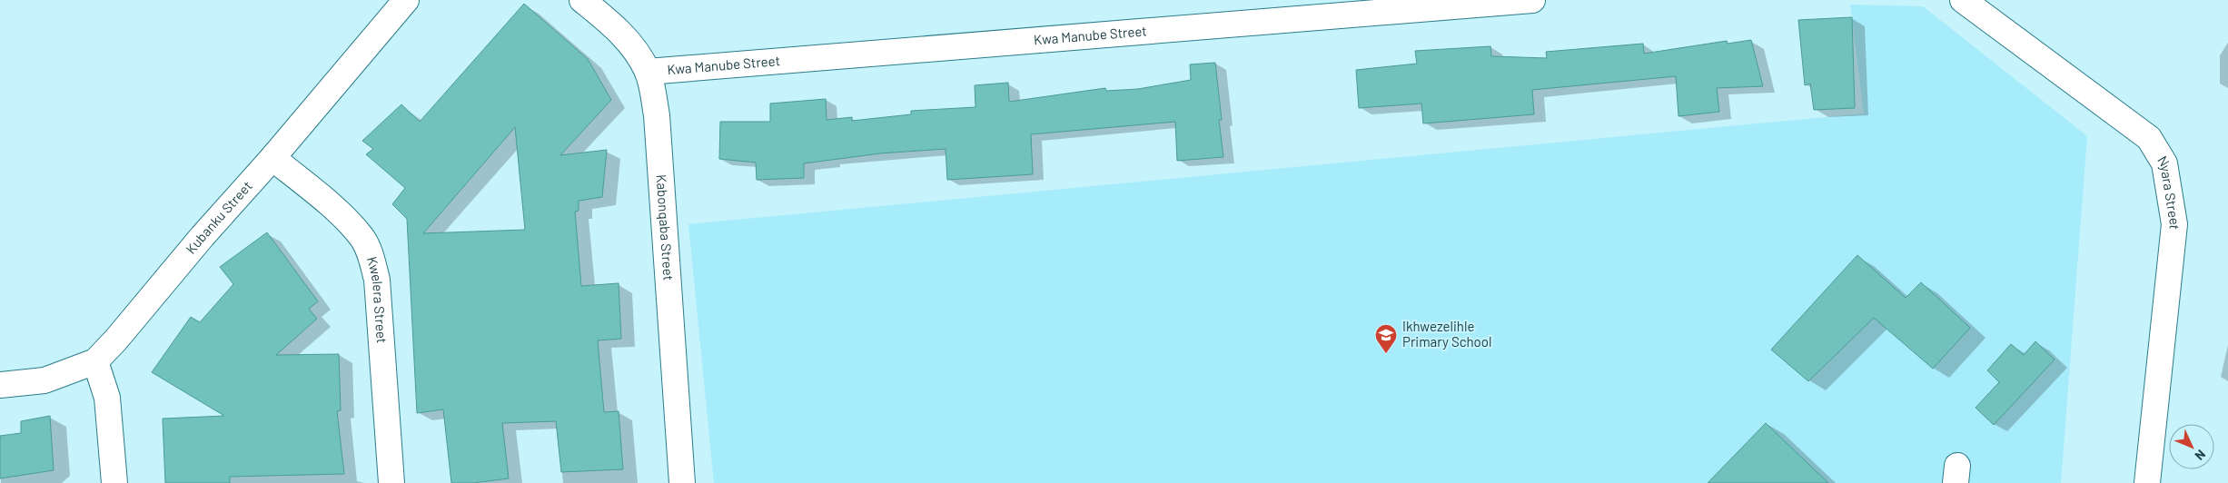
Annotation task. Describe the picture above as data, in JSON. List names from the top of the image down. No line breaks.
{"streets":{"street":["Kwa Manube Street","Nyara Street","Kubanku Street","Kabonqaba Street","Kwelera Street"]},"crossings":[["Kwa Manube Street","Kabonqaba Street"],["Kubanku Street","Kwelera Street"]],"places":{"school or university":["Ikhwezelihle Primary School"]},"north":"bottom right"}
